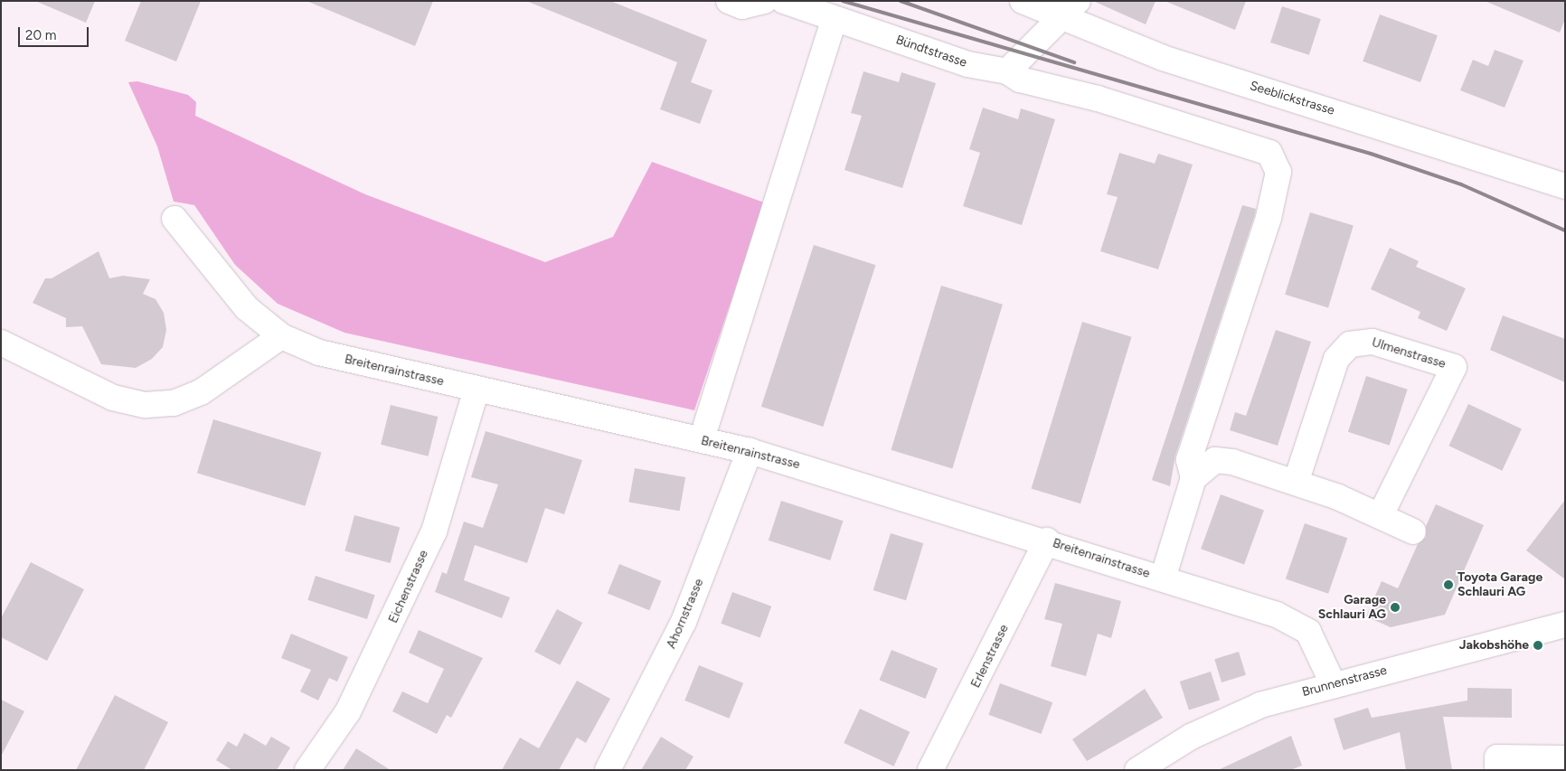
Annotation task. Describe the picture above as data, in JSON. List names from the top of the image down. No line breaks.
{"streets":{"street":["Bündtstrasse","Seeblickstrasse","Ulmenstrasse","Breitenrainstrasse","Eichenstrasse","Ahornstrasse","Erlenstrasse","Brunnenstrasse"]},"crossings":[["Breitenrainstrasse","Eichenstrasse"],["Breitenrainstrasse","Ahornstrasse"],["Breitenrainstrasse","Erlenstrasse"],["Breitenrainstrasse","Brunnenstrasse"]],"places":["Toyota Garage Schlauri AG","Garage Schlauri AG","Jakobshöhe"],"scale_bar":"20 m"}
